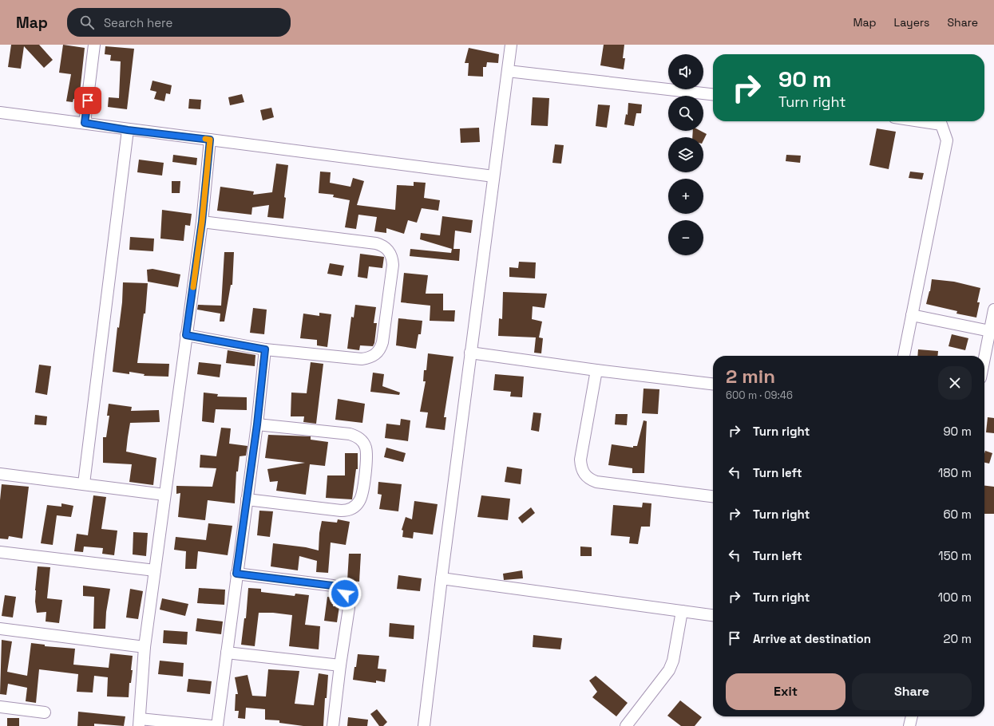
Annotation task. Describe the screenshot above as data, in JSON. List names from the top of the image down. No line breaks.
{"page":{"header":"Map","search":"Search here","nav":["Map","Layers","Share"],"map_buttons":["+","−"],"turn":["90 m","Turn right"],"heading":["2 min","600 m · 09:46"],"list":[{"name":"Turn right","value":"90 m"},{"name":"Turn left","value":"180 m"},{"name":"Turn right","value":"60 m"},{"name":"Turn left","value":"150 m"},{"name":"Turn right","value":"100 m"},{"name":"Arrive at destination","value":"20 m"}],"buttons":["Exit","Share"]}}
